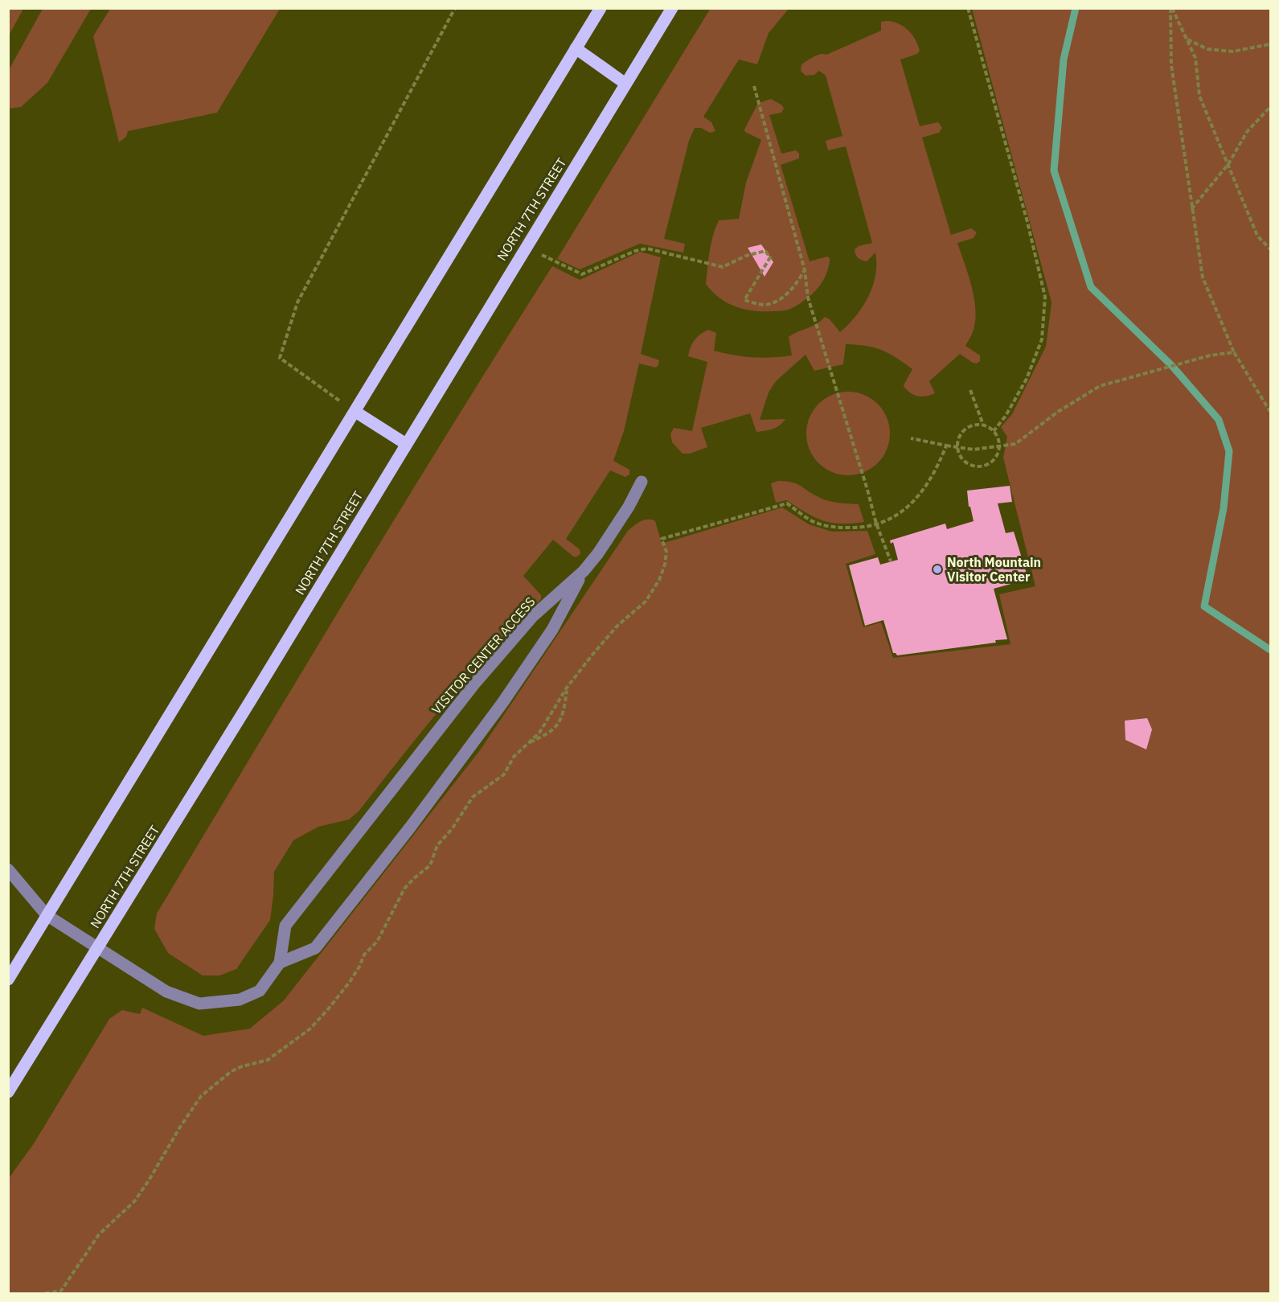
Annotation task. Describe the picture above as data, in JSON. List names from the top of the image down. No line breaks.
{"streets":{"main road":["NORTH 7TH STREET"],"lane":["VISITOR CENTER ACCESS"]},"crossings":[["NORTH 7TH STREET","VISITOR CENTER ACCESS"]],"places":["North Mountain Visitor Center"]}
